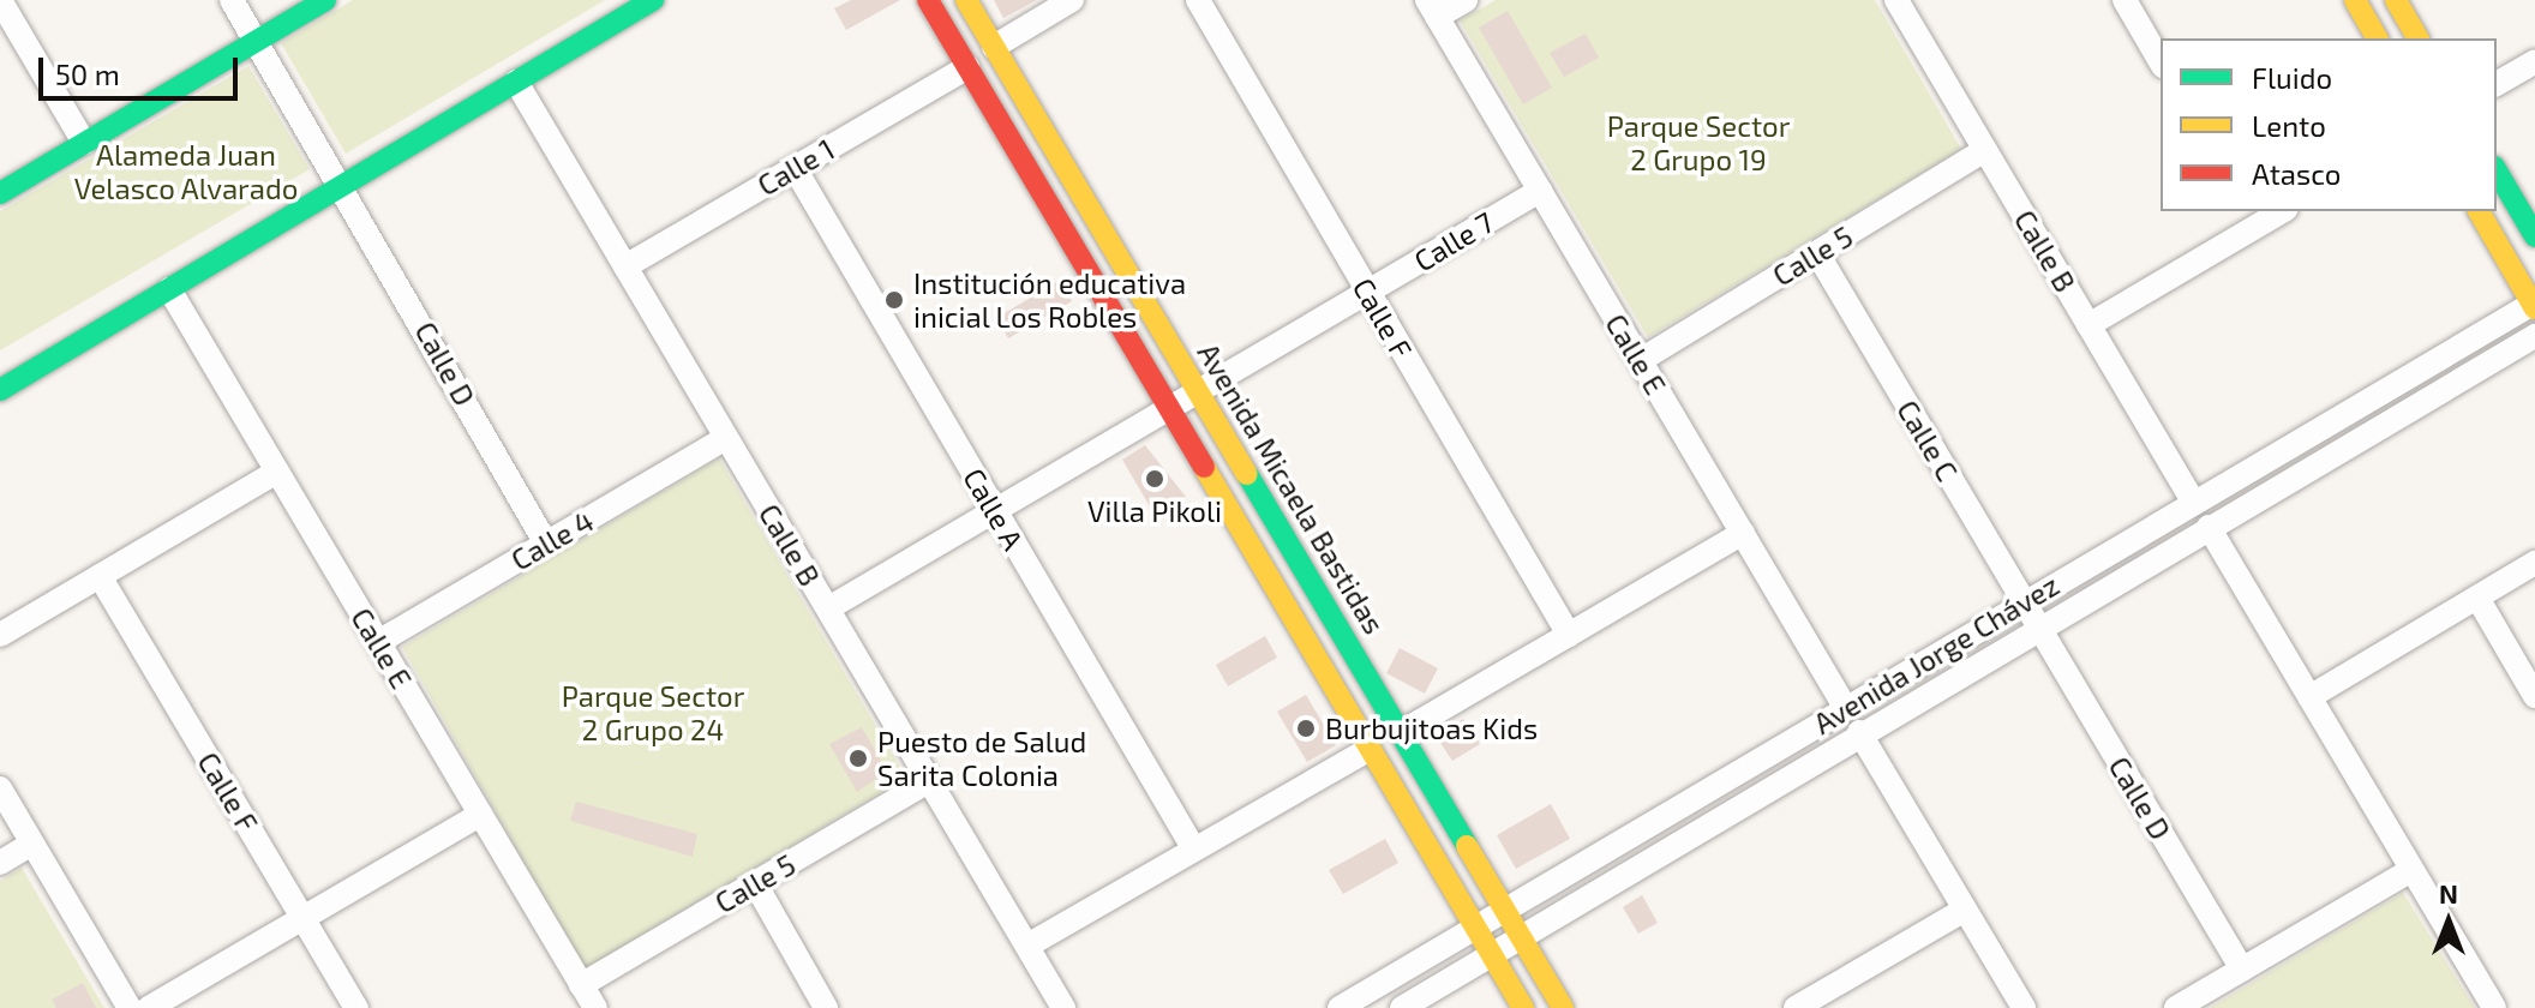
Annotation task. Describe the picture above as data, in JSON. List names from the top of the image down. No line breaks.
{"streets":{"street":["Calle 1","Calle 7","Calle B","Calle 5","Calle F","Calle E","Calle D","Calle C","Avenida Micaela Bastidas","Calle A","Calle 4","Avenida Jorge Chávez"]},"crossings":[["Calle 1","Calle B"],["Calle 1","Calle A"],["Calle 7","Calle B"],["Calle 7","Calle F"],["Calle 7","Calle E"],["Calle 7","Avenida Micaela Bastidas"],["Calle 7","Calle A"],["Calle B","Calle 5"],["Calle B","Calle 4"],["Calle B","Avenida Jorge Chávez"],["Calle 5","Calle E"],["Calle 5","Calle C"],["Calle E","Calle 4"],["Calle E","Avenida Jorge Chávez"],["Calle D","Calle C"],["Calle D","Calle 4"],["Calle D","Avenida Jorge Chávez"],["Calle C","Avenida Jorge Chávez"],["Avenida Micaela Bastidas","Avenida Jorge Chávez"]],"parks":["Parque Sector 2 Grupo 19","Alameda Juan Velasco Alvarado","Parque Sector 2 Grupo 24"],"places":["Institución educativa inicial Los Robles","Villa Pikoli","Burbujitoas Kids","Puesto de Salud Sarita Colonia"],"legend":["Fluido","Lento","Atasco"],"scale_bar":"50 m","north":"top"}
